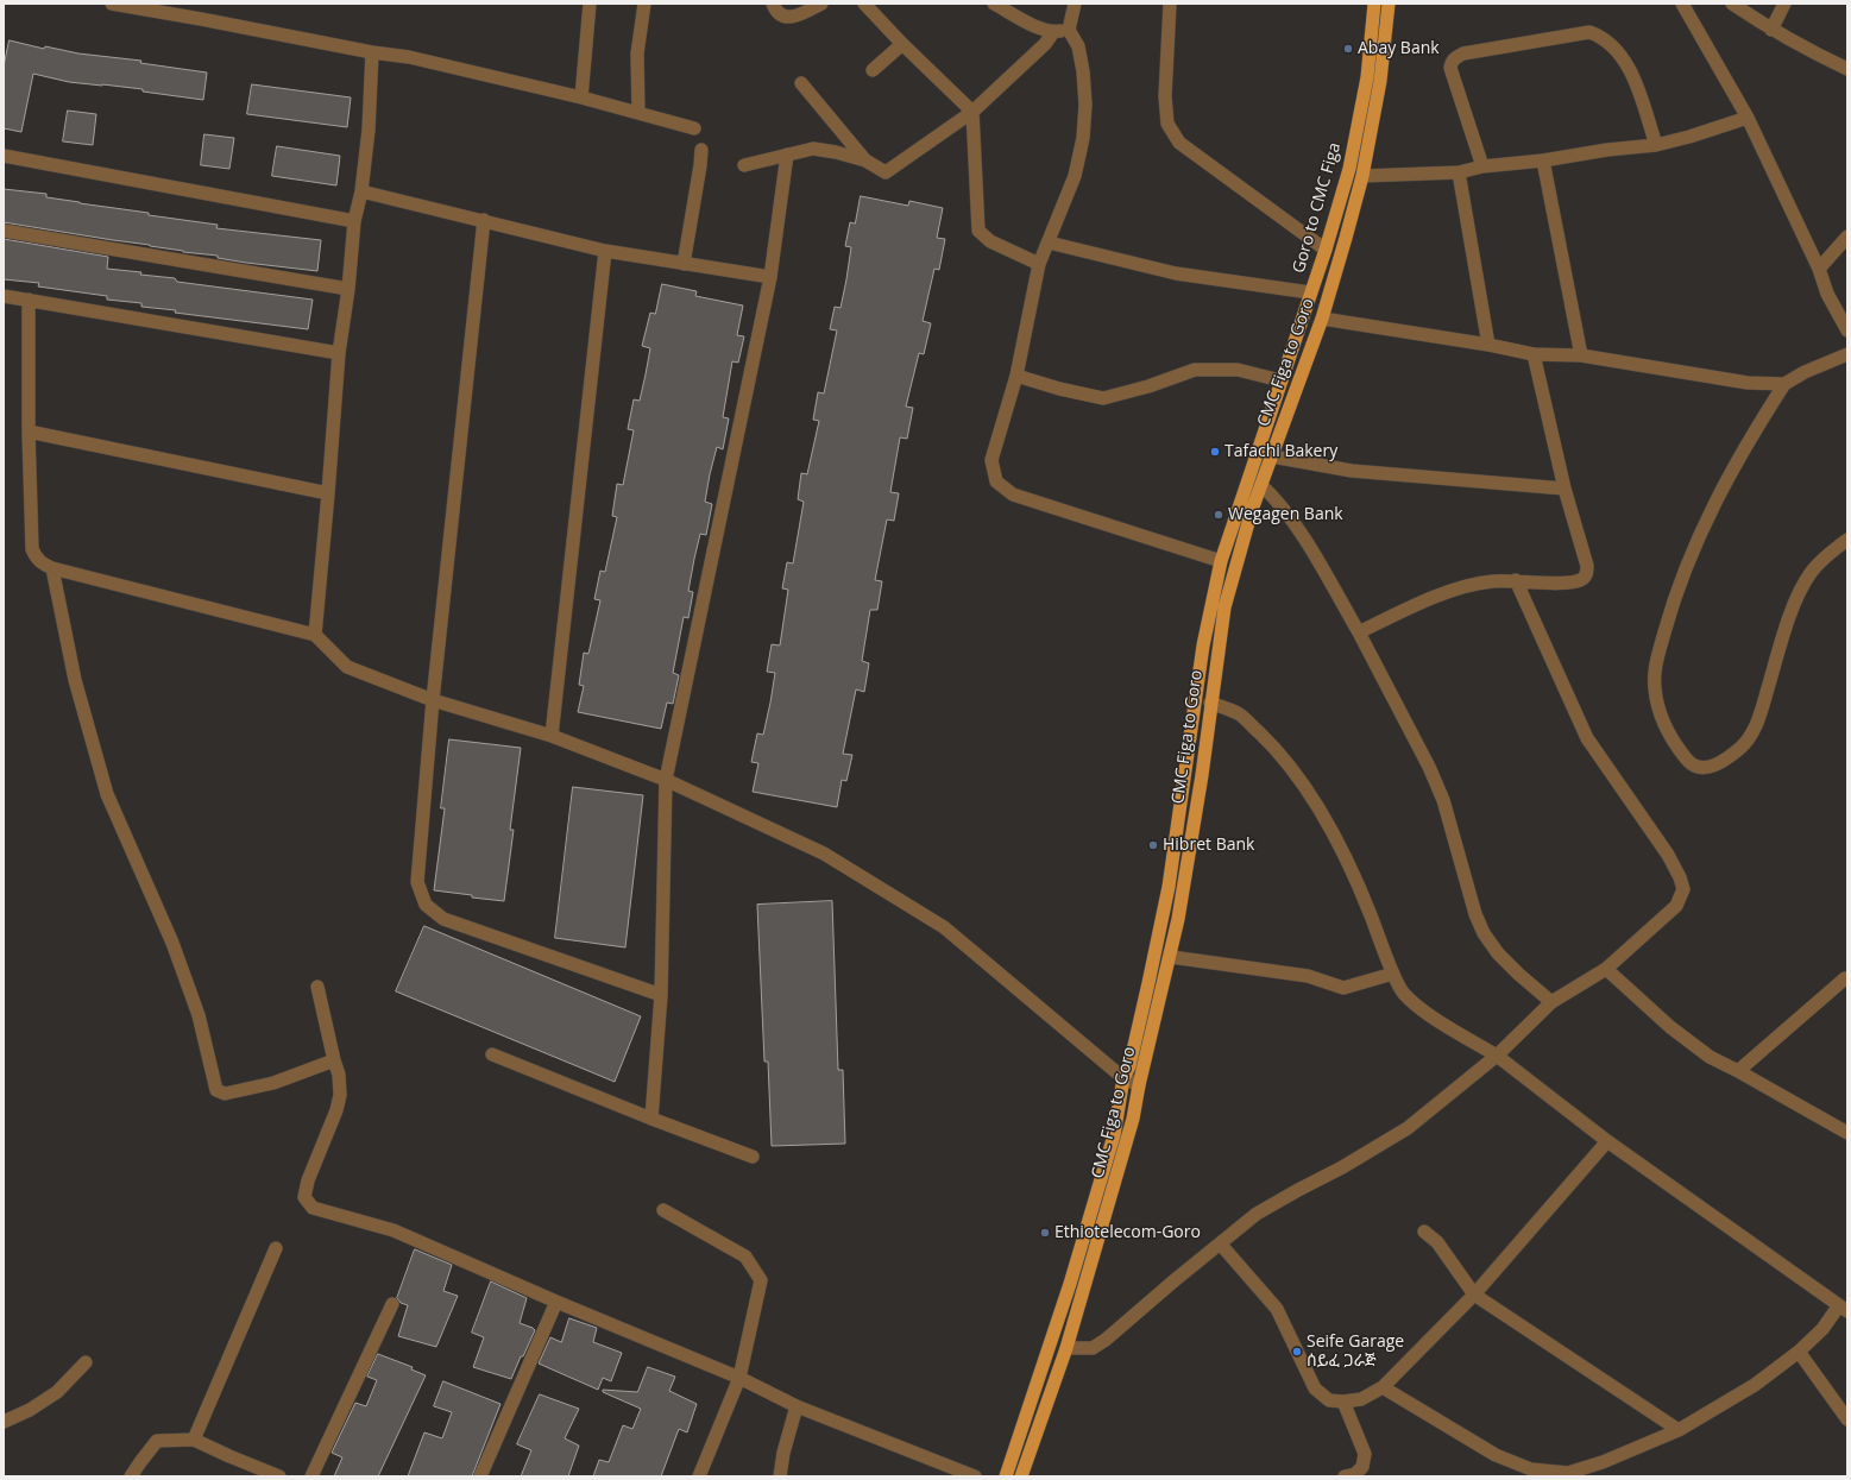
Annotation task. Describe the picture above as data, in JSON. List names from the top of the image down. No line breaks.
{"streets":{"main road":["Goro to CMC Figa","CMC Figa to Goro"]},"places":["Abay Bank","Tafachi Bakery","Wegagen Bank","Hibret Bank","Ethiotelecom-Goro","Seife Garage ሰይፈ ጋራጅ"]}
